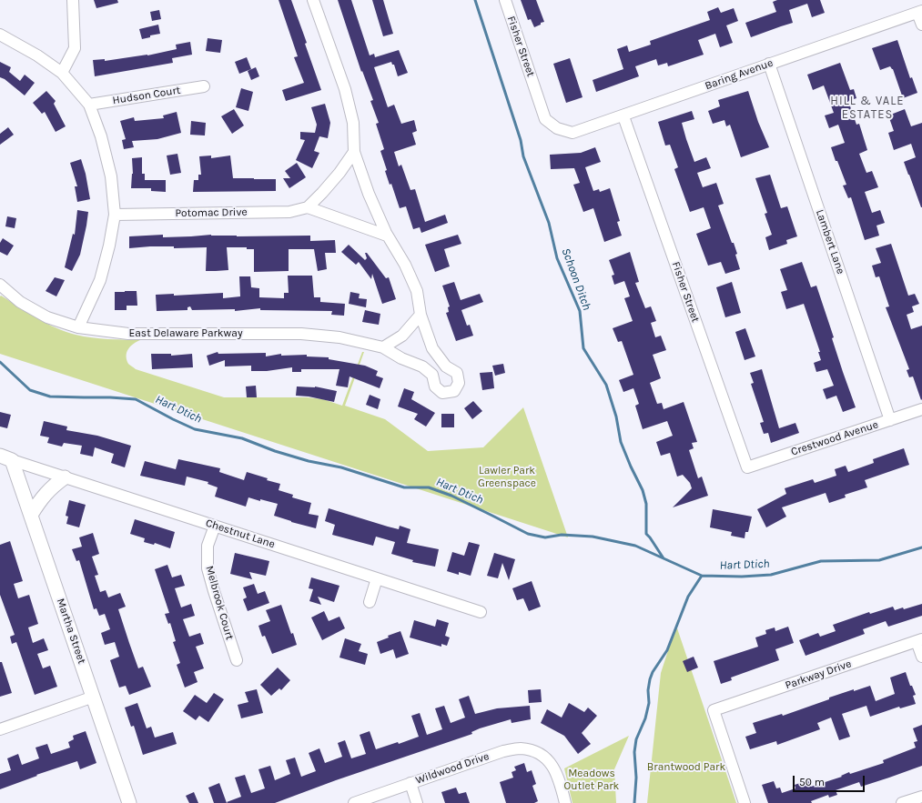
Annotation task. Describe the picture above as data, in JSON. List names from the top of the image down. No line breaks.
{"streets":{"street":["Fisher Street","Baring Avenue","Hudson Court","Potomac Drive","Lambert Lane","East Delaware Parkway","Crestwood Avenue","Chestnut Lane","Melbrook Court","Martha Street","Parkway Drive","Wildwood Drive"]},"crossings":[["Fisher Street","Baring Avenue"],["Fisher Street","Crestwood Avenue"],["Baring Avenue","Lambert Lane"],["Lambert Lane","Crestwood Avenue"],["Chestnut Lane","Melbrook Court"],["Chestnut Lane","Martha Street"]],"districts":["HILL & VALE ESTATES"],"water":["Schoon Ditch","Hart Dtich"],"parks":["Lawler Park Greenspace","Brantwood Park","Meadows Outlet Park"],"scale_bar":"50 m"}
